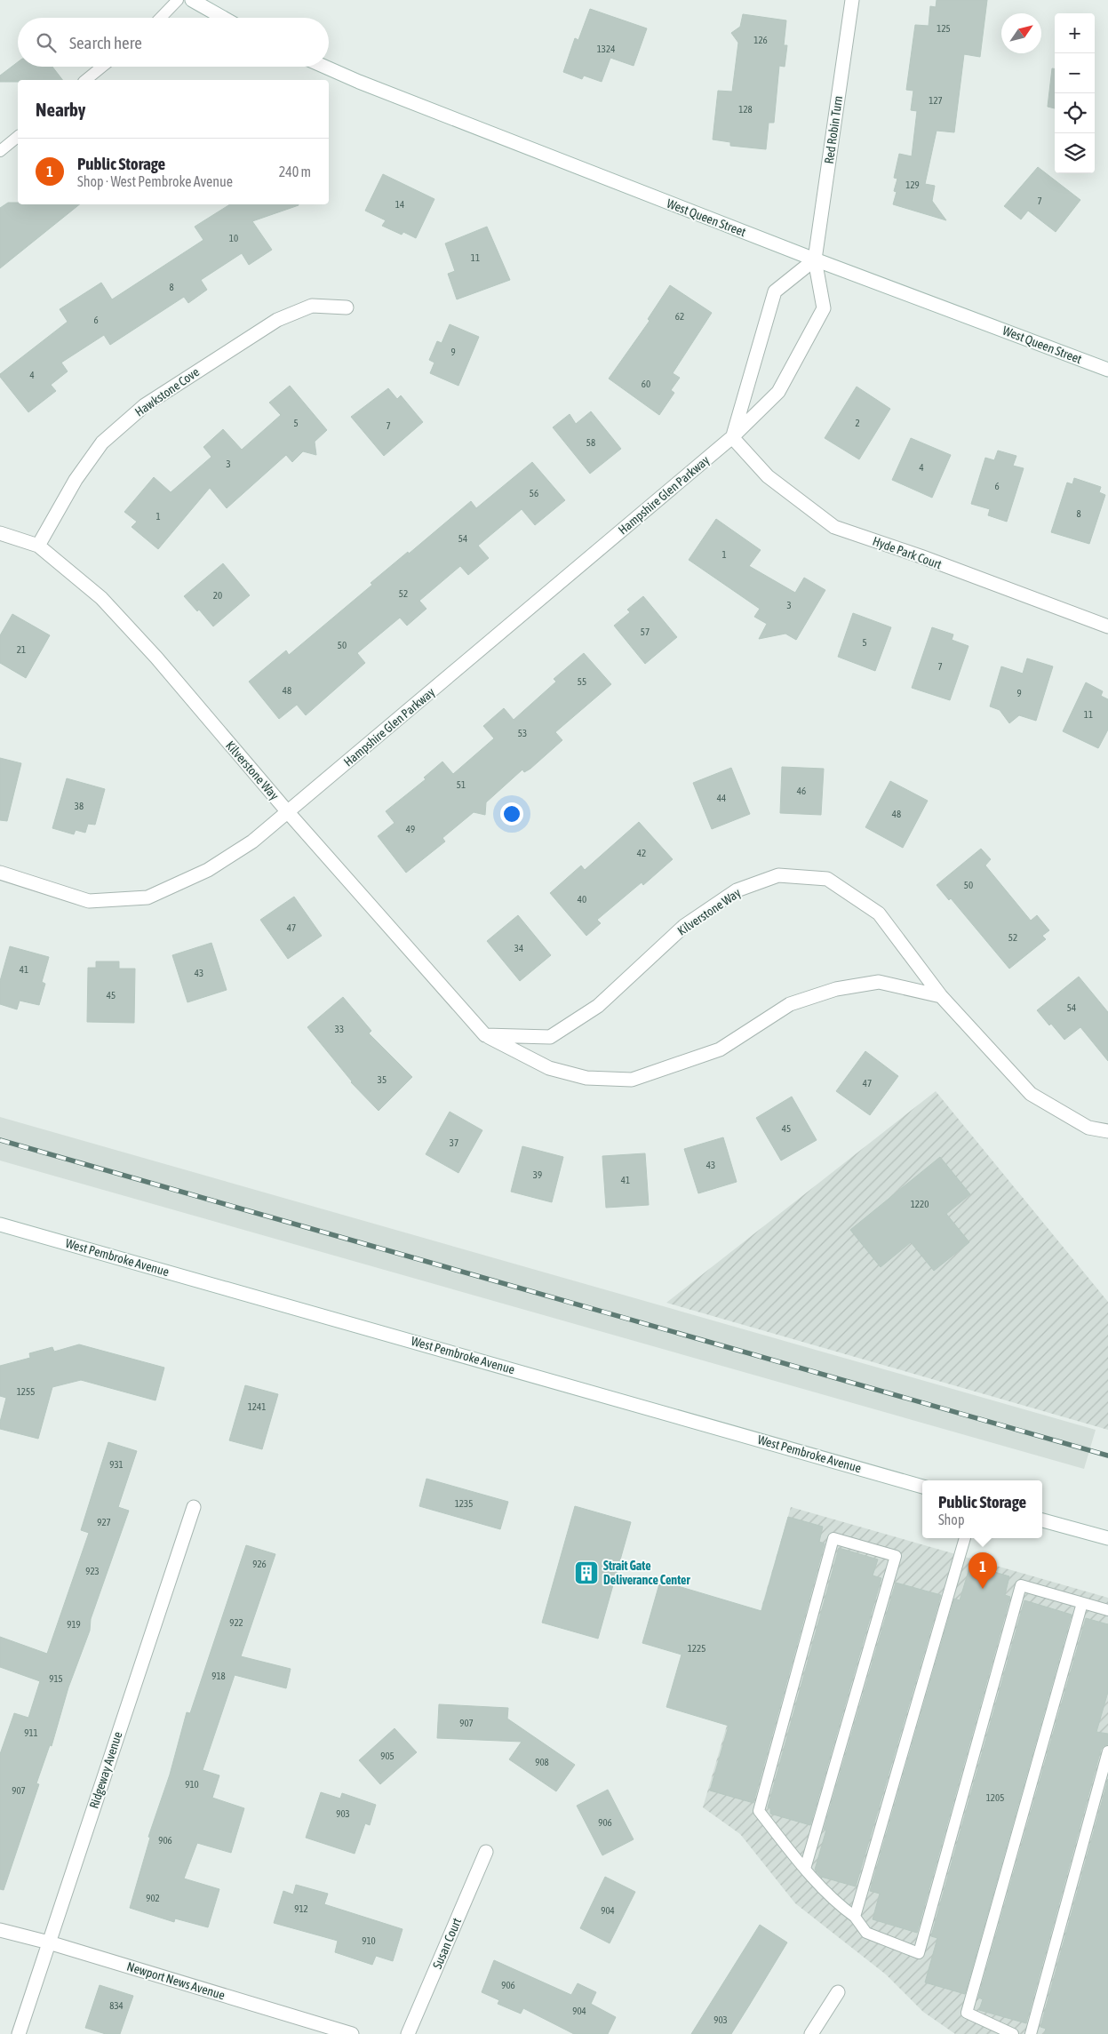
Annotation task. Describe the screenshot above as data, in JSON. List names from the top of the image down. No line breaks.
{"streets":{"street":["Red Robin Turn","West Queen Street","Hawkstone Cove","Hampshire Glen Parkway","Hyde Park Court","Kilverstone Way","West Pembroke Avenue","Ridgeway Avenue","Susan Court","Newport News Avenue"]},"crossings":[["Red Robin Turn","West Queen Street"],["Red Robin Turn","Hampshire Glen Parkway"],["West Queen Street","Hampshire Glen Parkway"],["Hawkstone Cove","Kilverstone Way"],["Hampshire Glen Parkway","Hyde Park Court"],["Hampshire Glen Parkway","Kilverstone Way"],["Ridgeway Avenue","Newport News Avenue"]],"places":{"building":["Strait Gate Deliverance Center"]},"house_numbers":["125","126","1324","127","128","129","7","14","10","11","8","62","6","9","4","60","5","2","7","58","3","4","6","56","8","1","54","1","52","20","3","57","5","50","21","7","55","48","9","11","53","51","46","44","38","48","49","42","50","40","47","52","34","41","43","45","54","33","35","47","45","37","43","39","41","1220","1255","1241","931","1235","927","926","923","922","919","1225","918","915","907","911","905","908","910","907","1205","903","906","906","902","912","904","910","906","834","904","903"],"north":"top right","page":{"map_buttons":["+","−"],"search":"Search here","heading":"Nearby","list":[{"mark":"1","name":"Public Storage","note":"Shop · West Pembroke Avenue","value":"240 m"}],"popup":["Public Storage","Shop"],"pins":"1"}}
